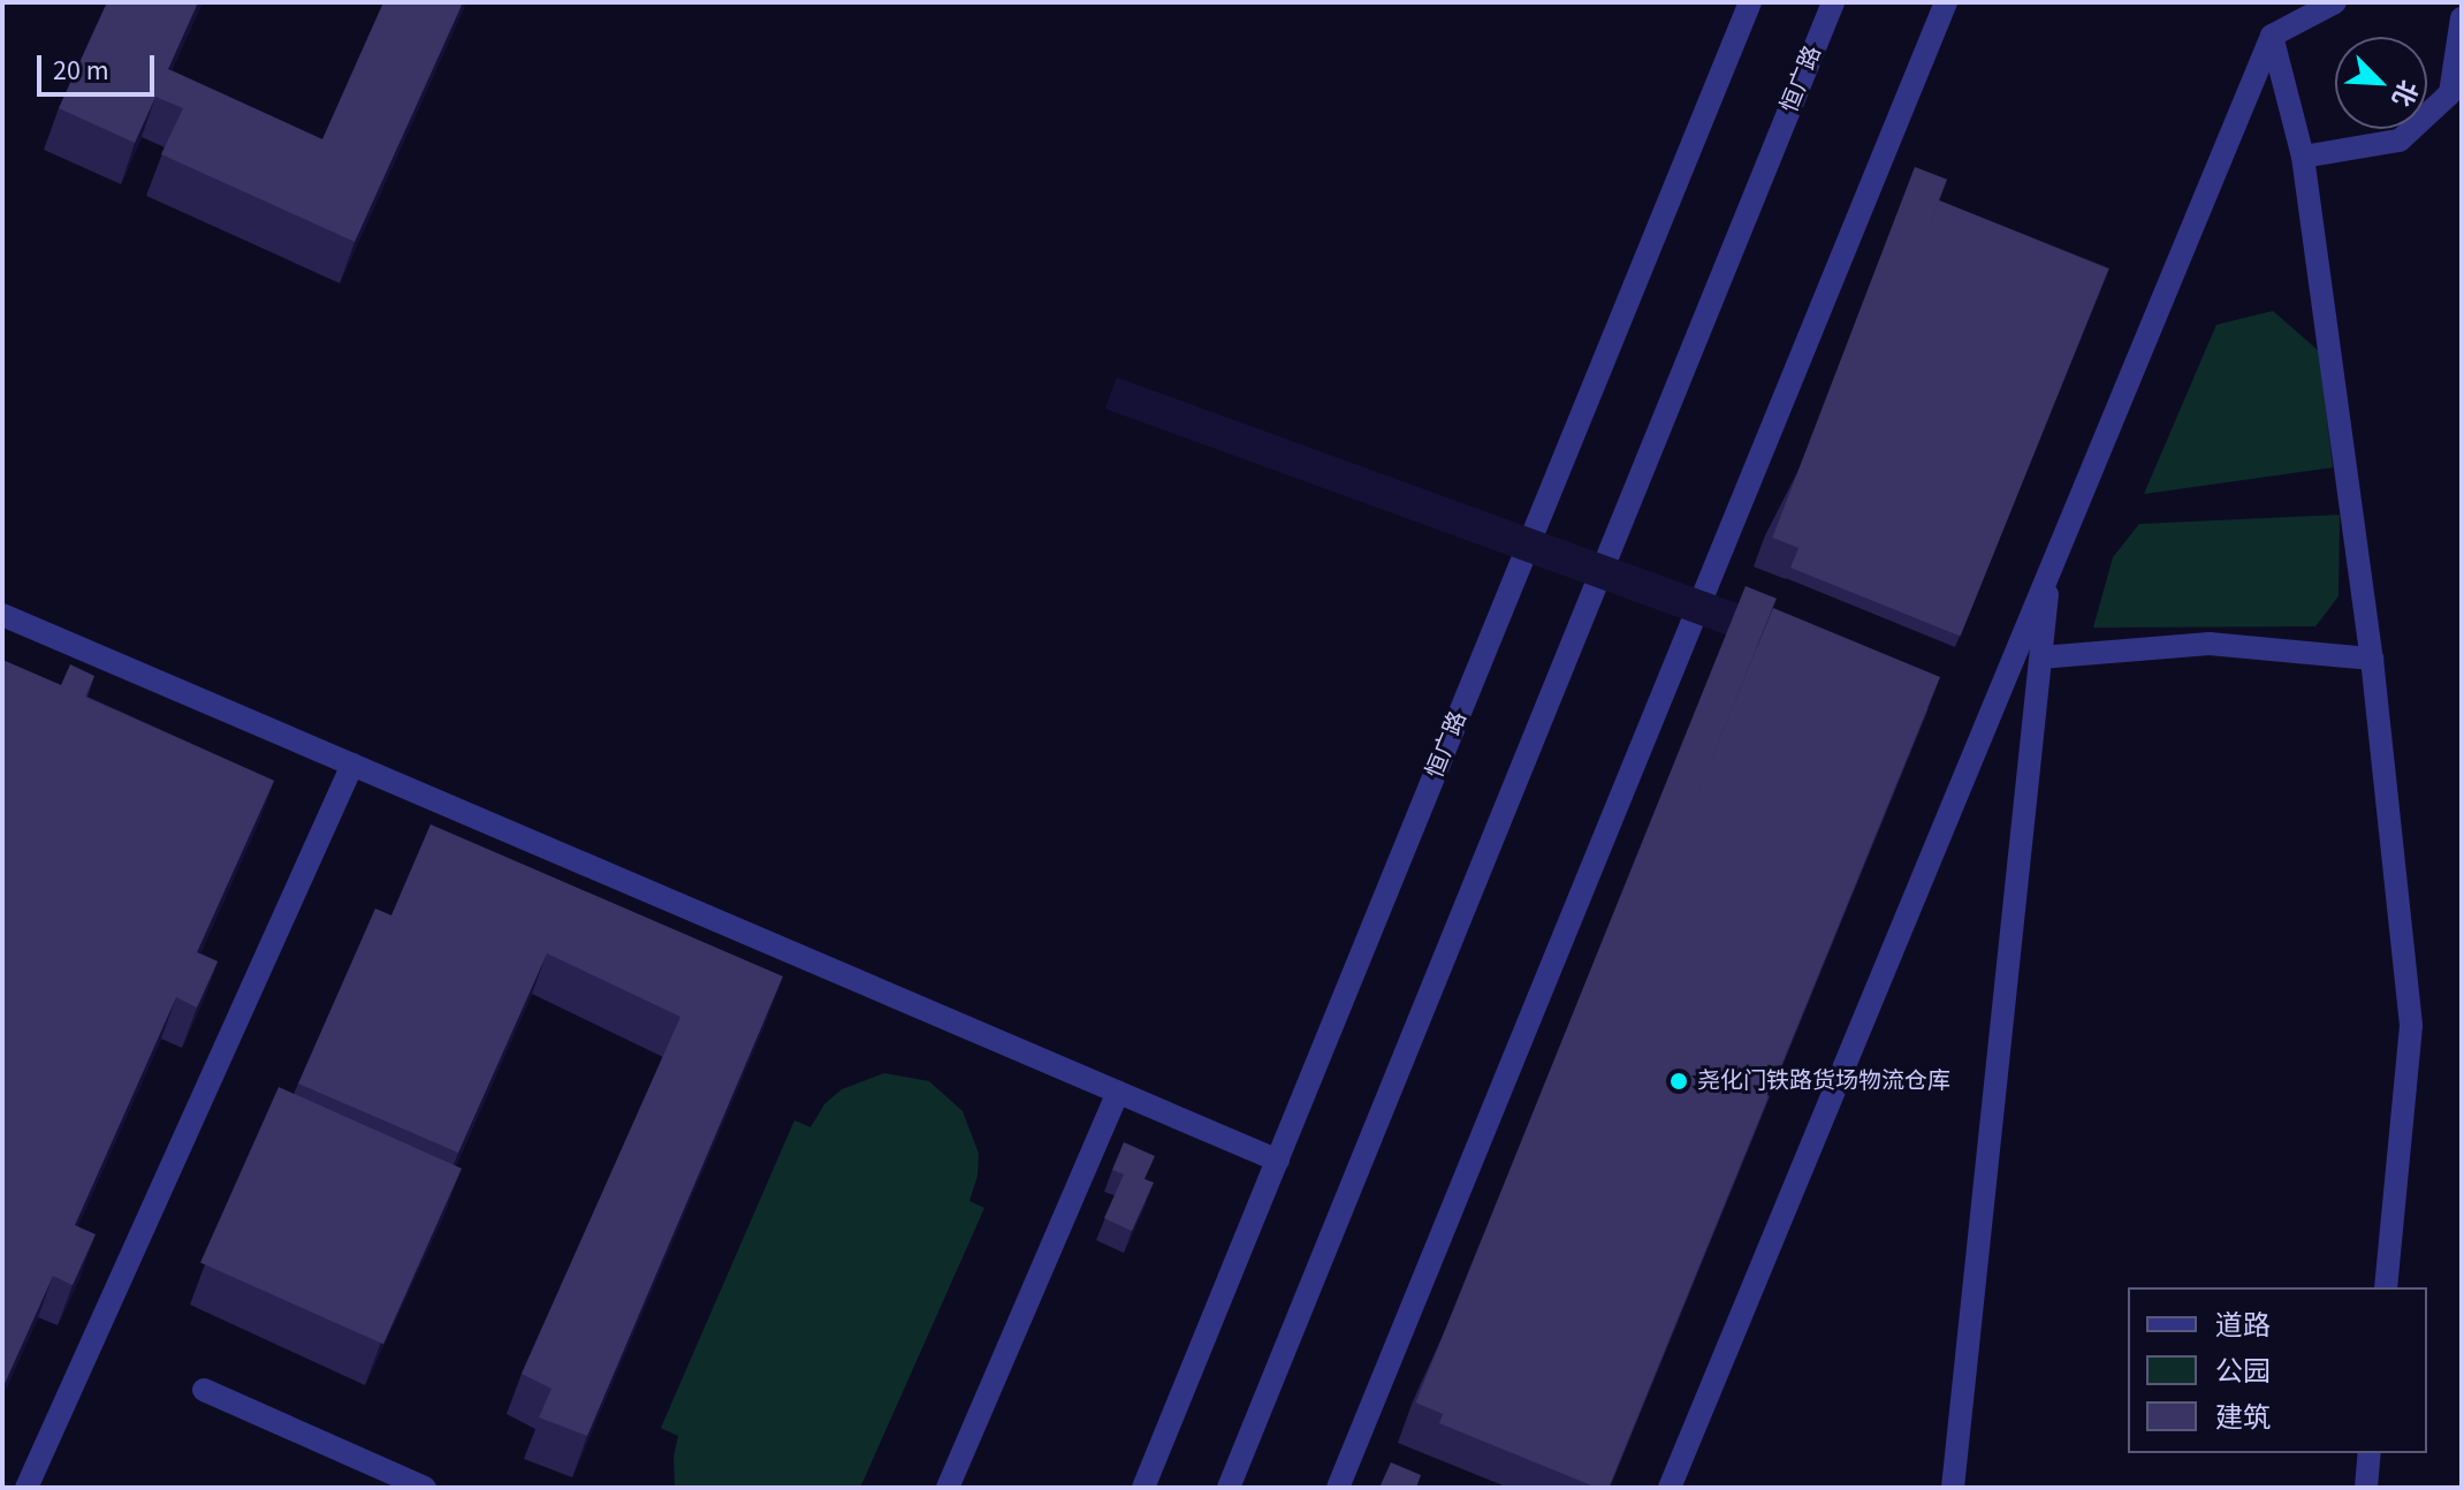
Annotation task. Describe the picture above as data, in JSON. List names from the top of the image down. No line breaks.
{"streets":{"street":["恒广路"]},"places":["尧化门铁路货场物流仓库"],"legend":["道路","公园","建筑"],"scale_bar":"20 m","north":"bottom right"}
